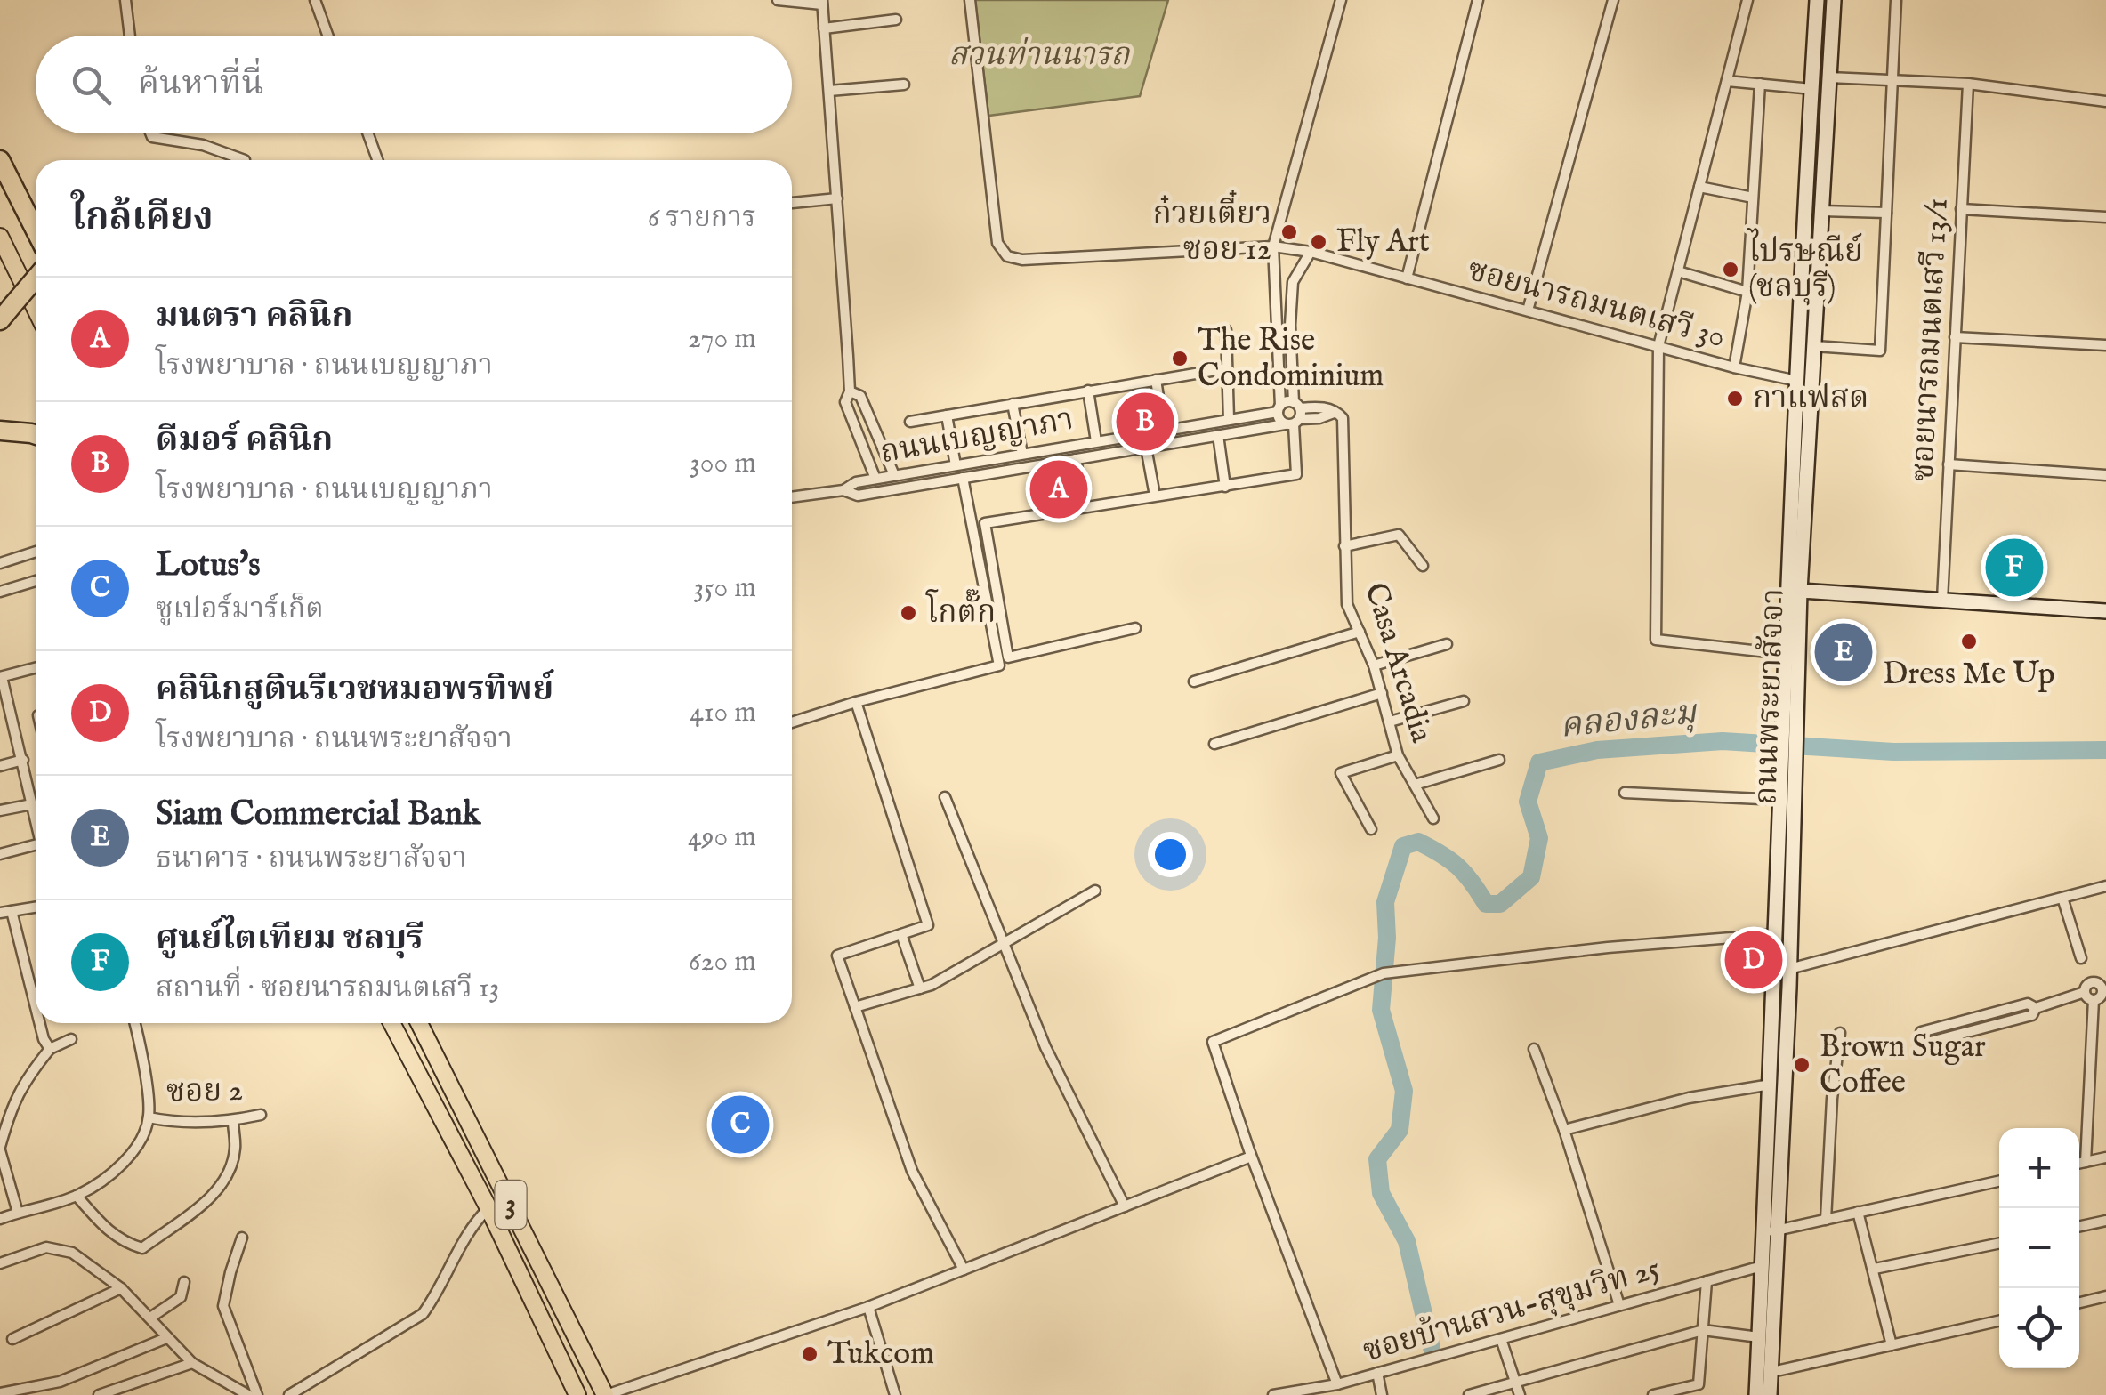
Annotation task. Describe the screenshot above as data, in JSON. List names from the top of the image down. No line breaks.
{"streets":{"main road":["ถนนพระยาสัจจา","3"],"street":["ซอยนารถมนตเสวี 30","ซอยนารถมนตเสวี 13/1","ถนนเบญญาภา","Casa Arcadia","ซอย 2","ซอยบ้านสวน-สุขุมวิท 25"]},"crossings":[["ซอยนารถมนตเสวี 30","ถนนพระยาสัจจา"],["ถนนเบญญาภา","Casa Arcadia"],["ถนนพระยาสัจจา","ซอยบ้านสวน-สุขุมวิท 25"]],"water":["คลองละมุ"],"parks":["สวนท่านนารถ"],"places":["ก๋วยเตี๋ยว ซอย 12","Fly Art","ไปรษณีย์ (ชลบุรี)","The Rise Condominium","กาแฟสด","โกตั๊ก","Dress Me Up","Brown Sugar Coffee","Tukcom"],"page":{"search":"ค้นหาที่นี่","heading":["ใกล้เคียง","6 รายการ"],"list":[{"mark":"A","name":"มนตรา คลินิก","note":"โรงพยาบาล · ถนนเบญญาภา","value":"270 m"},{"mark":"B","name":"ดีมอร์ คลินิก","note":"โรงพยาบาล · ถนนเบญญาภา","value":"300 m"},{"mark":"C","name":"Lotus's","note":"ซูเปอร์มาร์เก็ต","value":"350 m"},{"mark":"D","name":"คลินิกสูตินรีเวชหมอพรทิพย์","note":"โรงพยาบาล · ถนนพระยาสัจจา","value":"410 m"},{"mark":"E","name":"Siam Commercial Bank","note":"ธนาคาร · ถนนพระยาสัจจา","value":"490 m"},{"mark":"F","name":"ศูนย์ไตเทียม ชลบุรี","note":"สถานที่ · ซอยนารถมนตเสวี 13","value":"620 m"}],"pins":["B","A","F","E","D","C"],"map_buttons":["+","−"]}}
